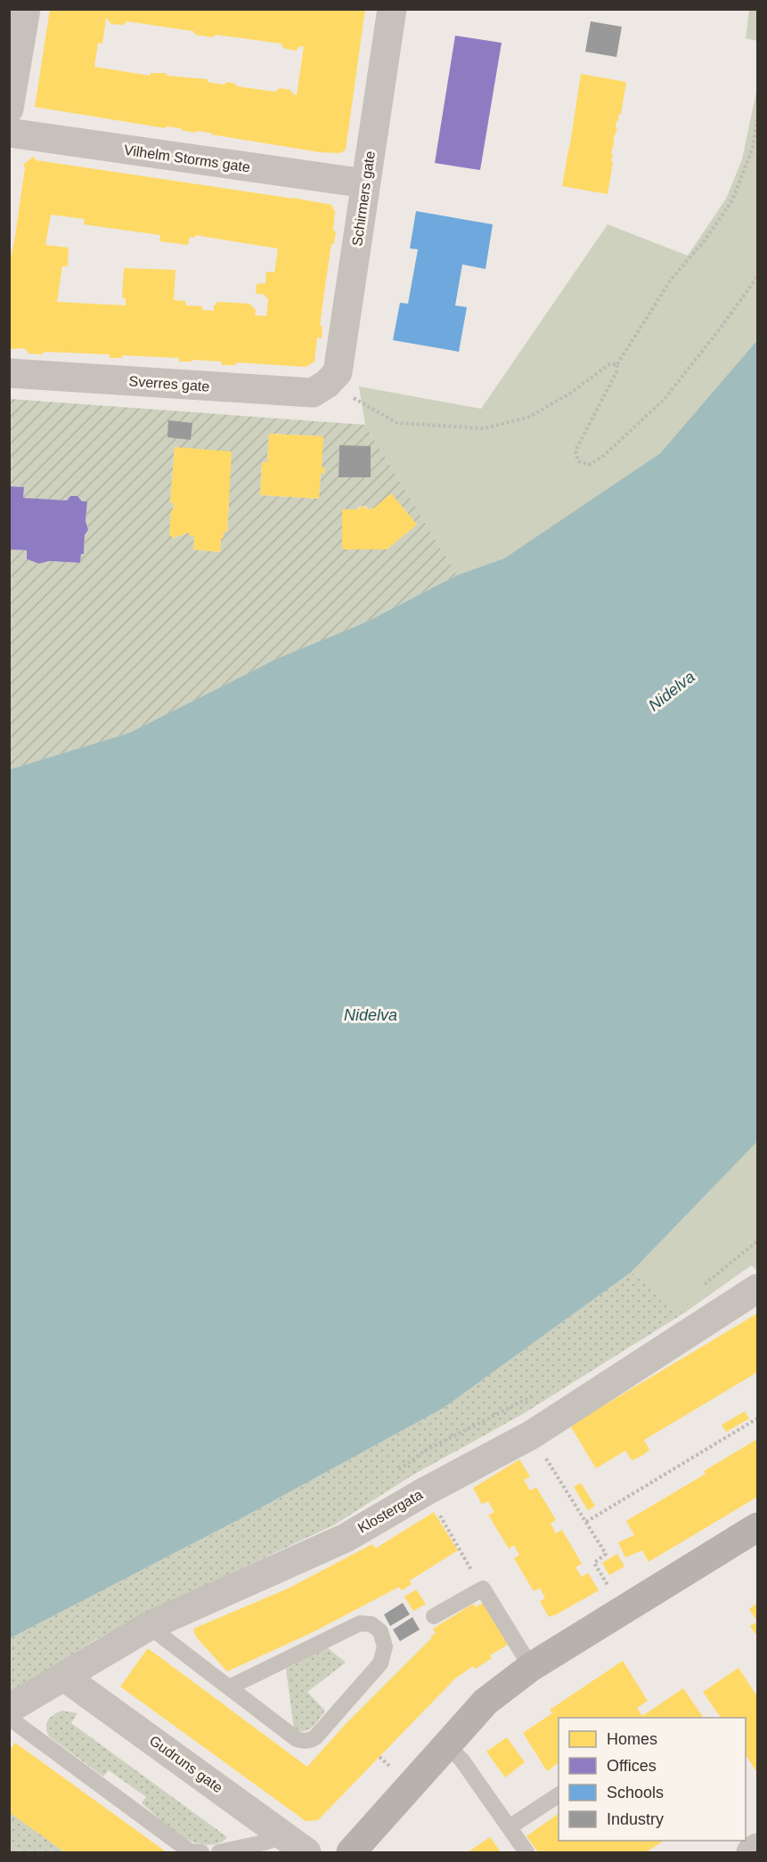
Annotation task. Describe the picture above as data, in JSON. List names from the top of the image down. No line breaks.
{"streets":{"street":["Vilhelm Storms gate","Schirmers gate","Sverres gate","Klostergata","Gudruns gate"]},"crossings":[["Vilhelm Storms gate","Schirmers gate"],["Schirmers gate","Sverres gate"],["Klostergata","Gudruns gate"]],"water":["Nidelva"],"legend":["Homes","Offices","Schools","Industry"]}
